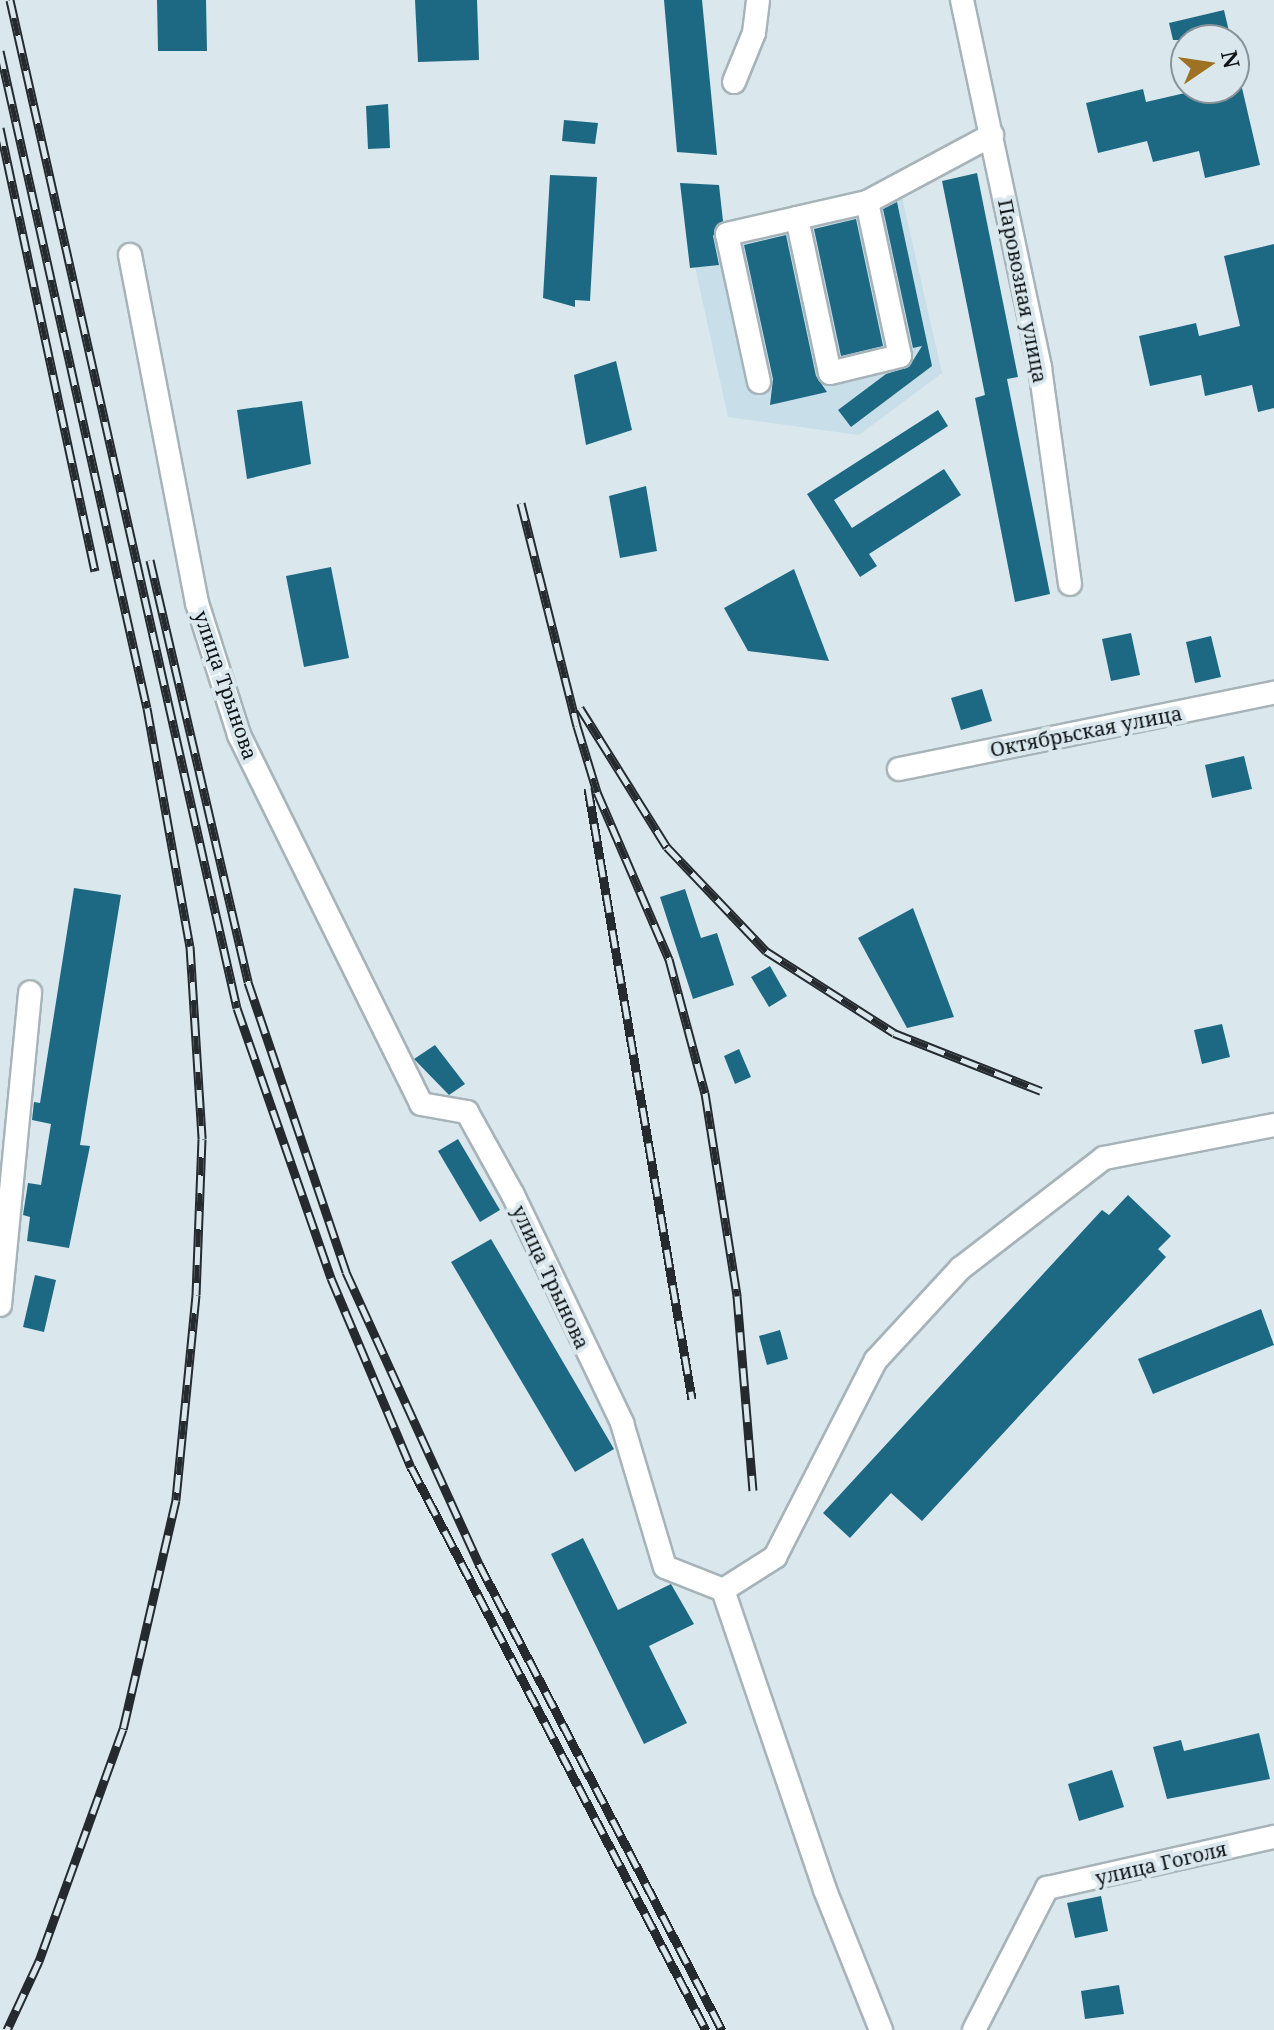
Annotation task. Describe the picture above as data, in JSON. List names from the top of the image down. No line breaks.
{"streets":{"street":["Паровозная улица","улица Трынова","Октябрьская улица","улица Гоголя"]},"north":"right"}
